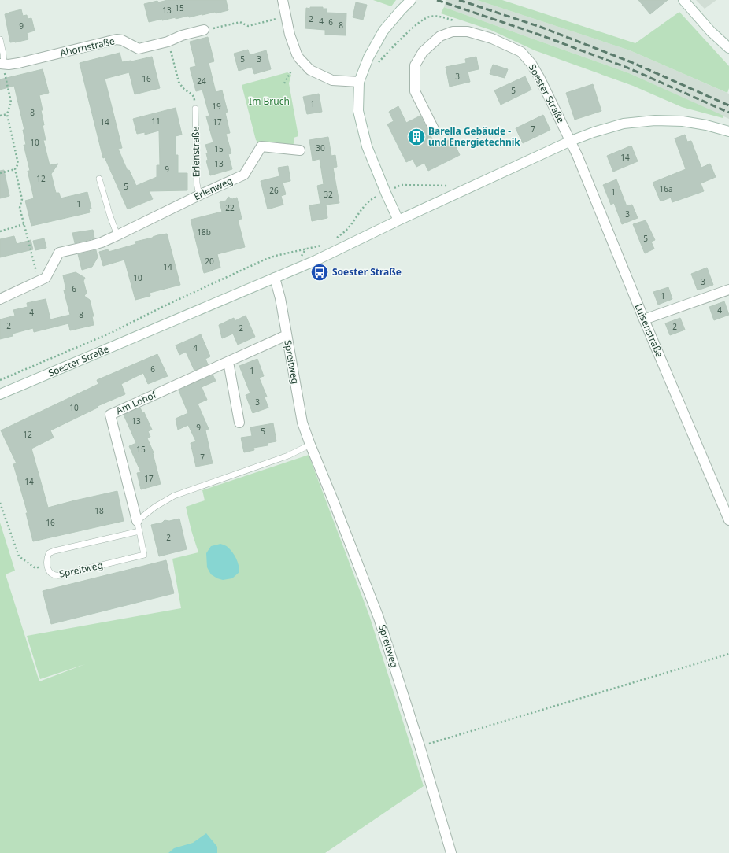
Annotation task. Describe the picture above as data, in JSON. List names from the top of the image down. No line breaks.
{"streets":{"street":["Ahornstraße","Soester Straße","Erlenweg","Luisenstraße","Spreitweg","Am Lohof"],"lane":["Erlenstraße"]},"crossings":[["Soester Straße","Luisenstraße"],["Soester Straße","Spreitweg"],["Erlenstraße","Erlenweg"],["Spreitweg","Am Lohof"]],"parks":["Im Bruch"],"places":{"building":["Barella Gebäude - und Energietechnik"],"bus stop":["Soester Straße"]},"house_numbers":["15","13","2","4","6","8","9","5","3","3","16","24","5","1","19","8","11","14","17","7","10","30","15","14","13","9","12","5","16a","26","1","32","1","22","3","18b","5","20","14","10","3","6","1","4","4","8","2","2","2","4","6","1","3","10","13","9","5","12","15","7","17","14","18","16","2"]}
